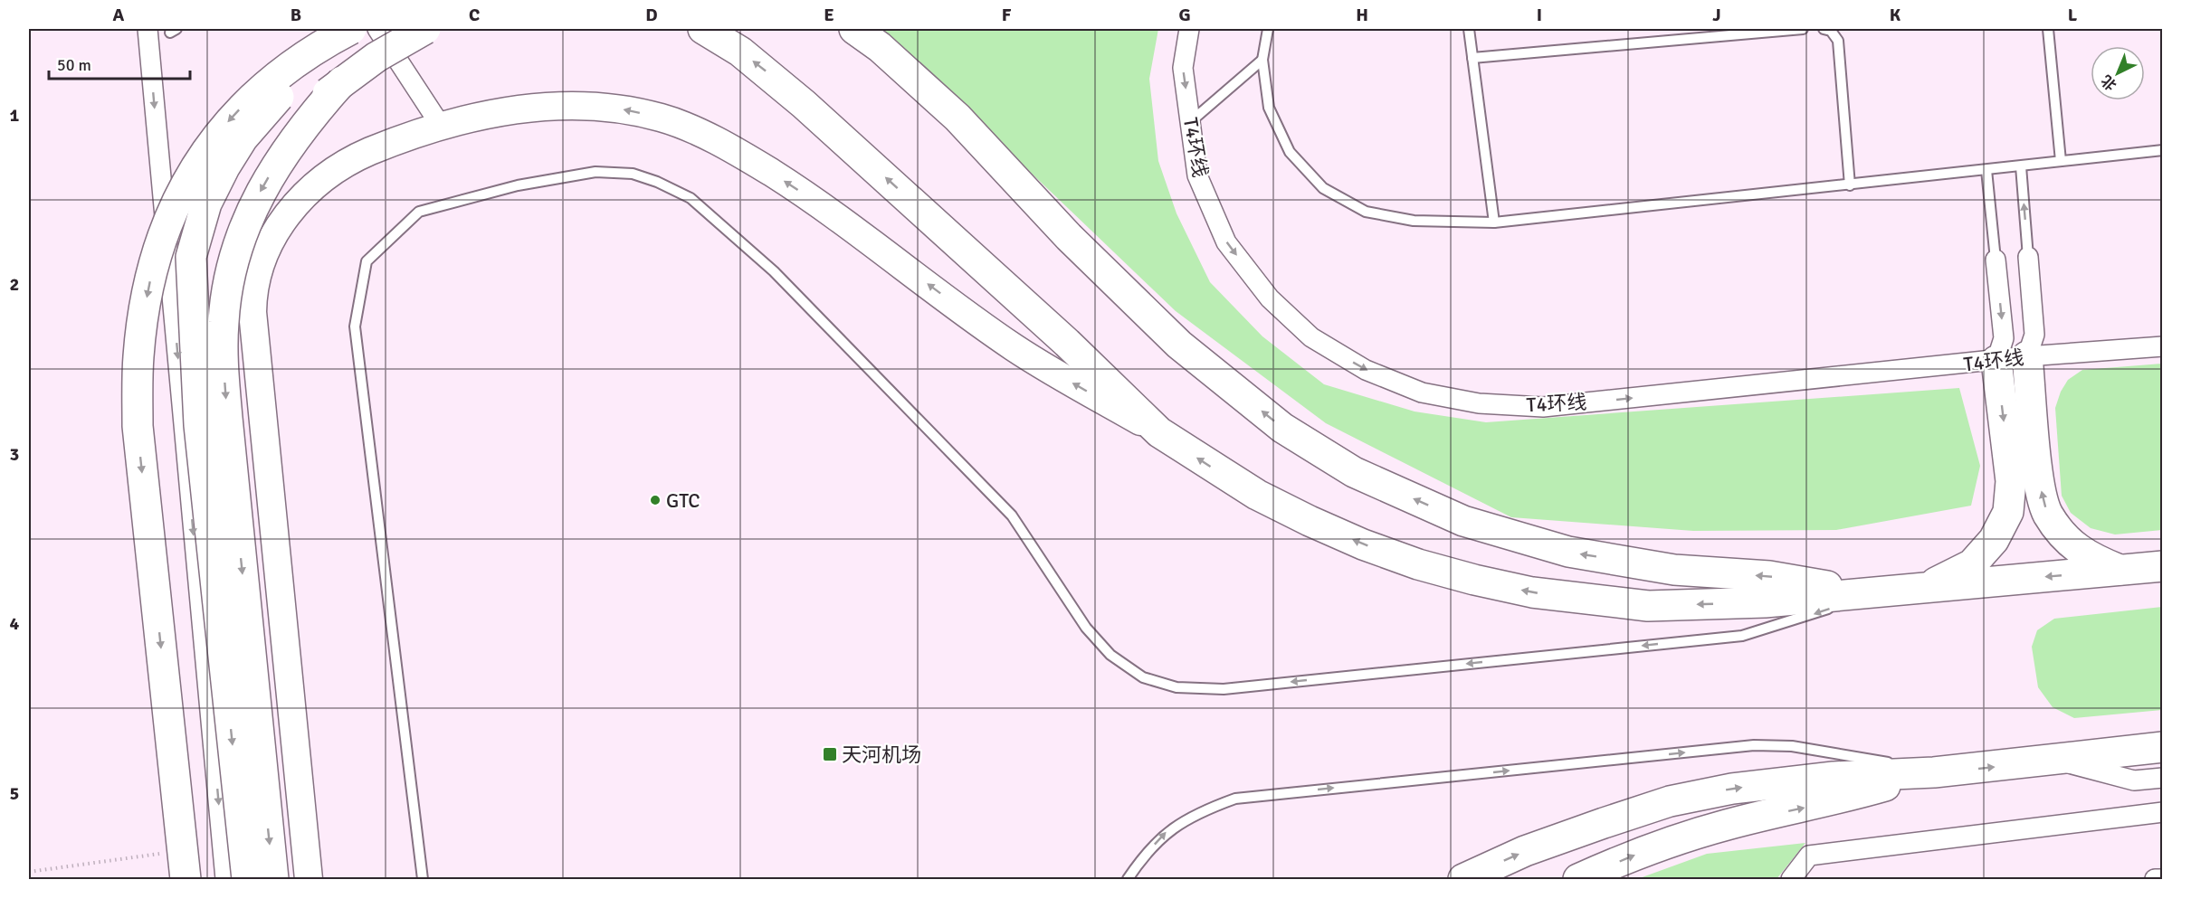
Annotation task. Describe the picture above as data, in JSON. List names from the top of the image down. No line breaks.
{"streets":{"street":["T4环线"]},"one_way":["T4环线"],"places":{"other":["GTC"],"transit":["天河机场"]},"scale_bar":"50 m","north":"bottom left","grid":{"columns":["A","B","C","D","E","F","G","H","I","J","K","L"],"rows":["1","2","3","4","5"]}}
